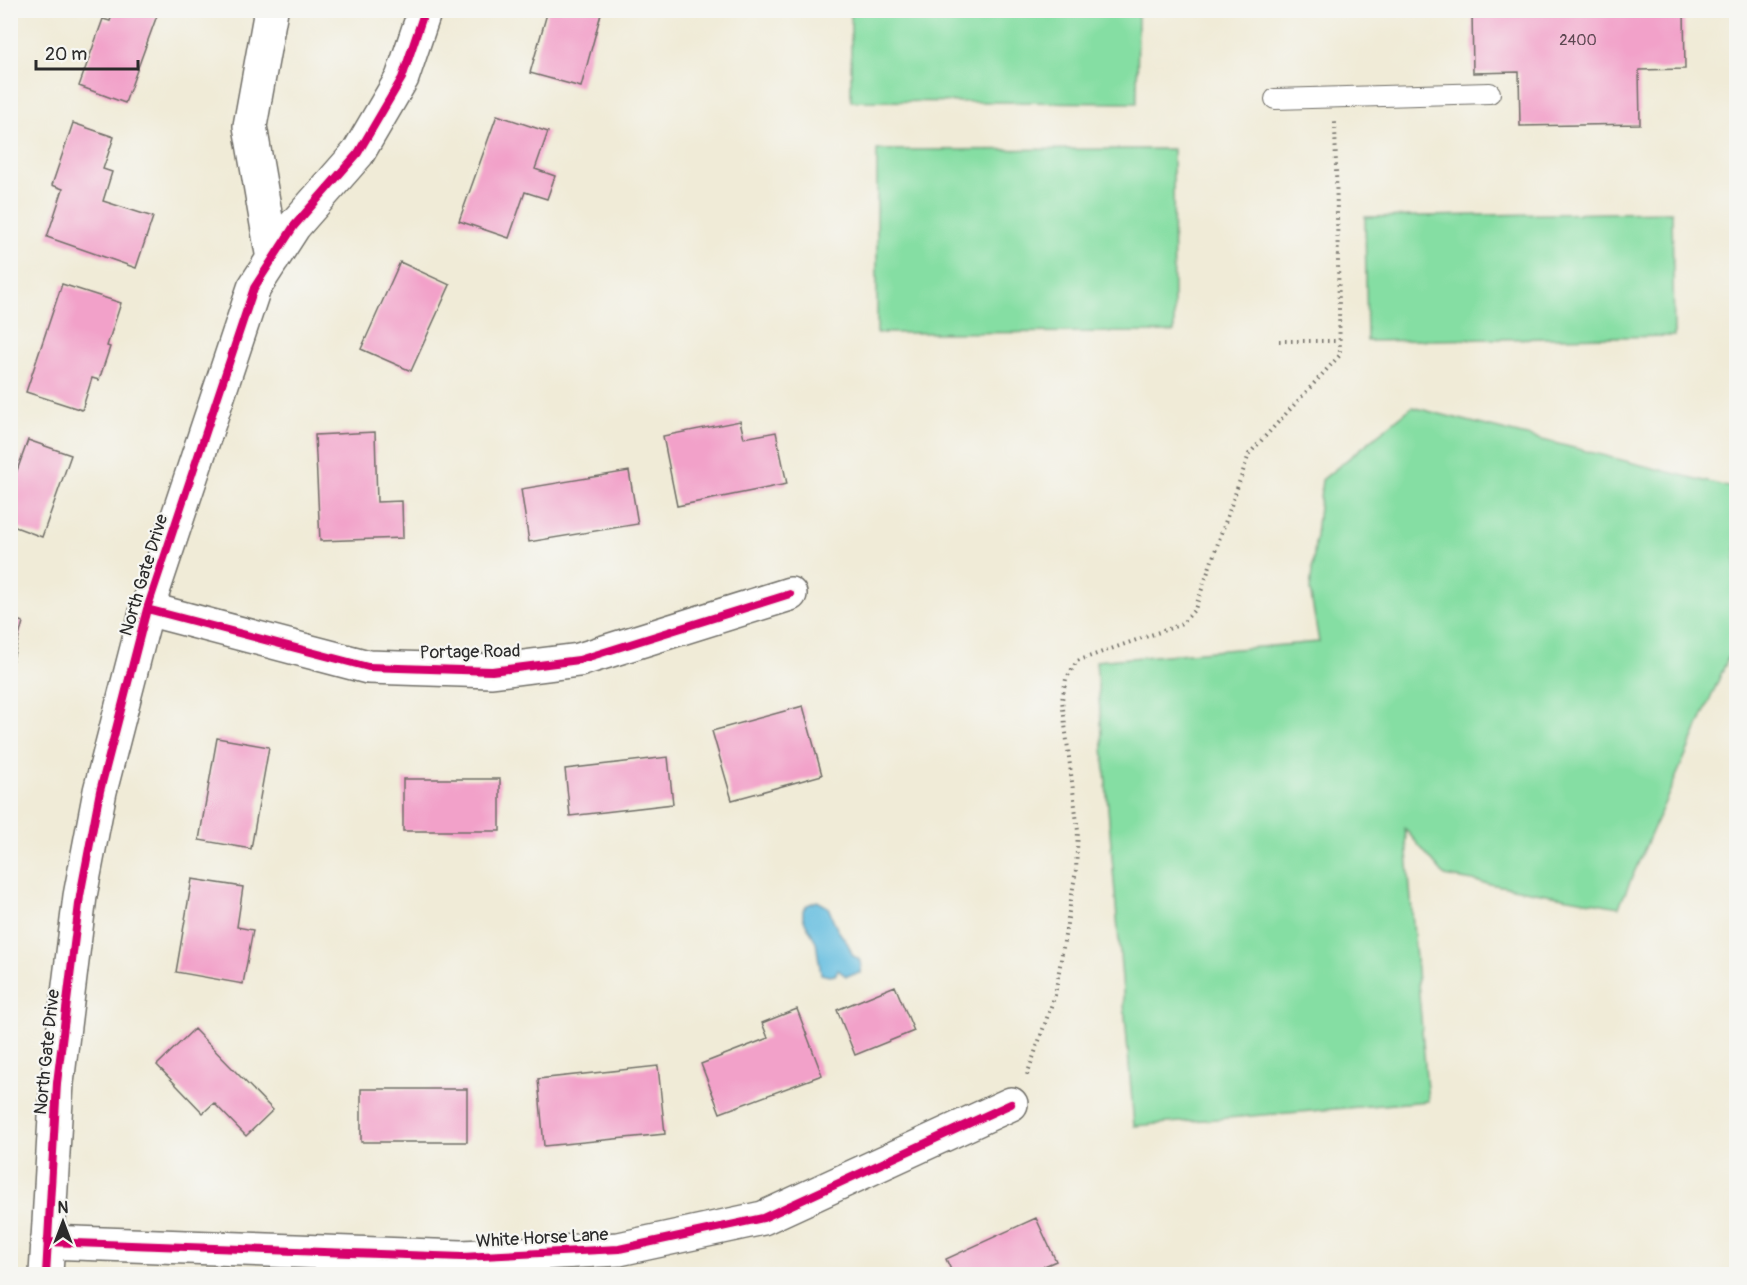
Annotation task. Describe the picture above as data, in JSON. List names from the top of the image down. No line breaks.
{"streets":{"street":["North Gate Drive","Portage Road","White Horse Lane"]},"crossings":[["North Gate Drive","Portage Road"],["North Gate Drive","White Horse Lane"]],"house_numbers":["2400"],"scale_bar":"20 m","north":"top"}
